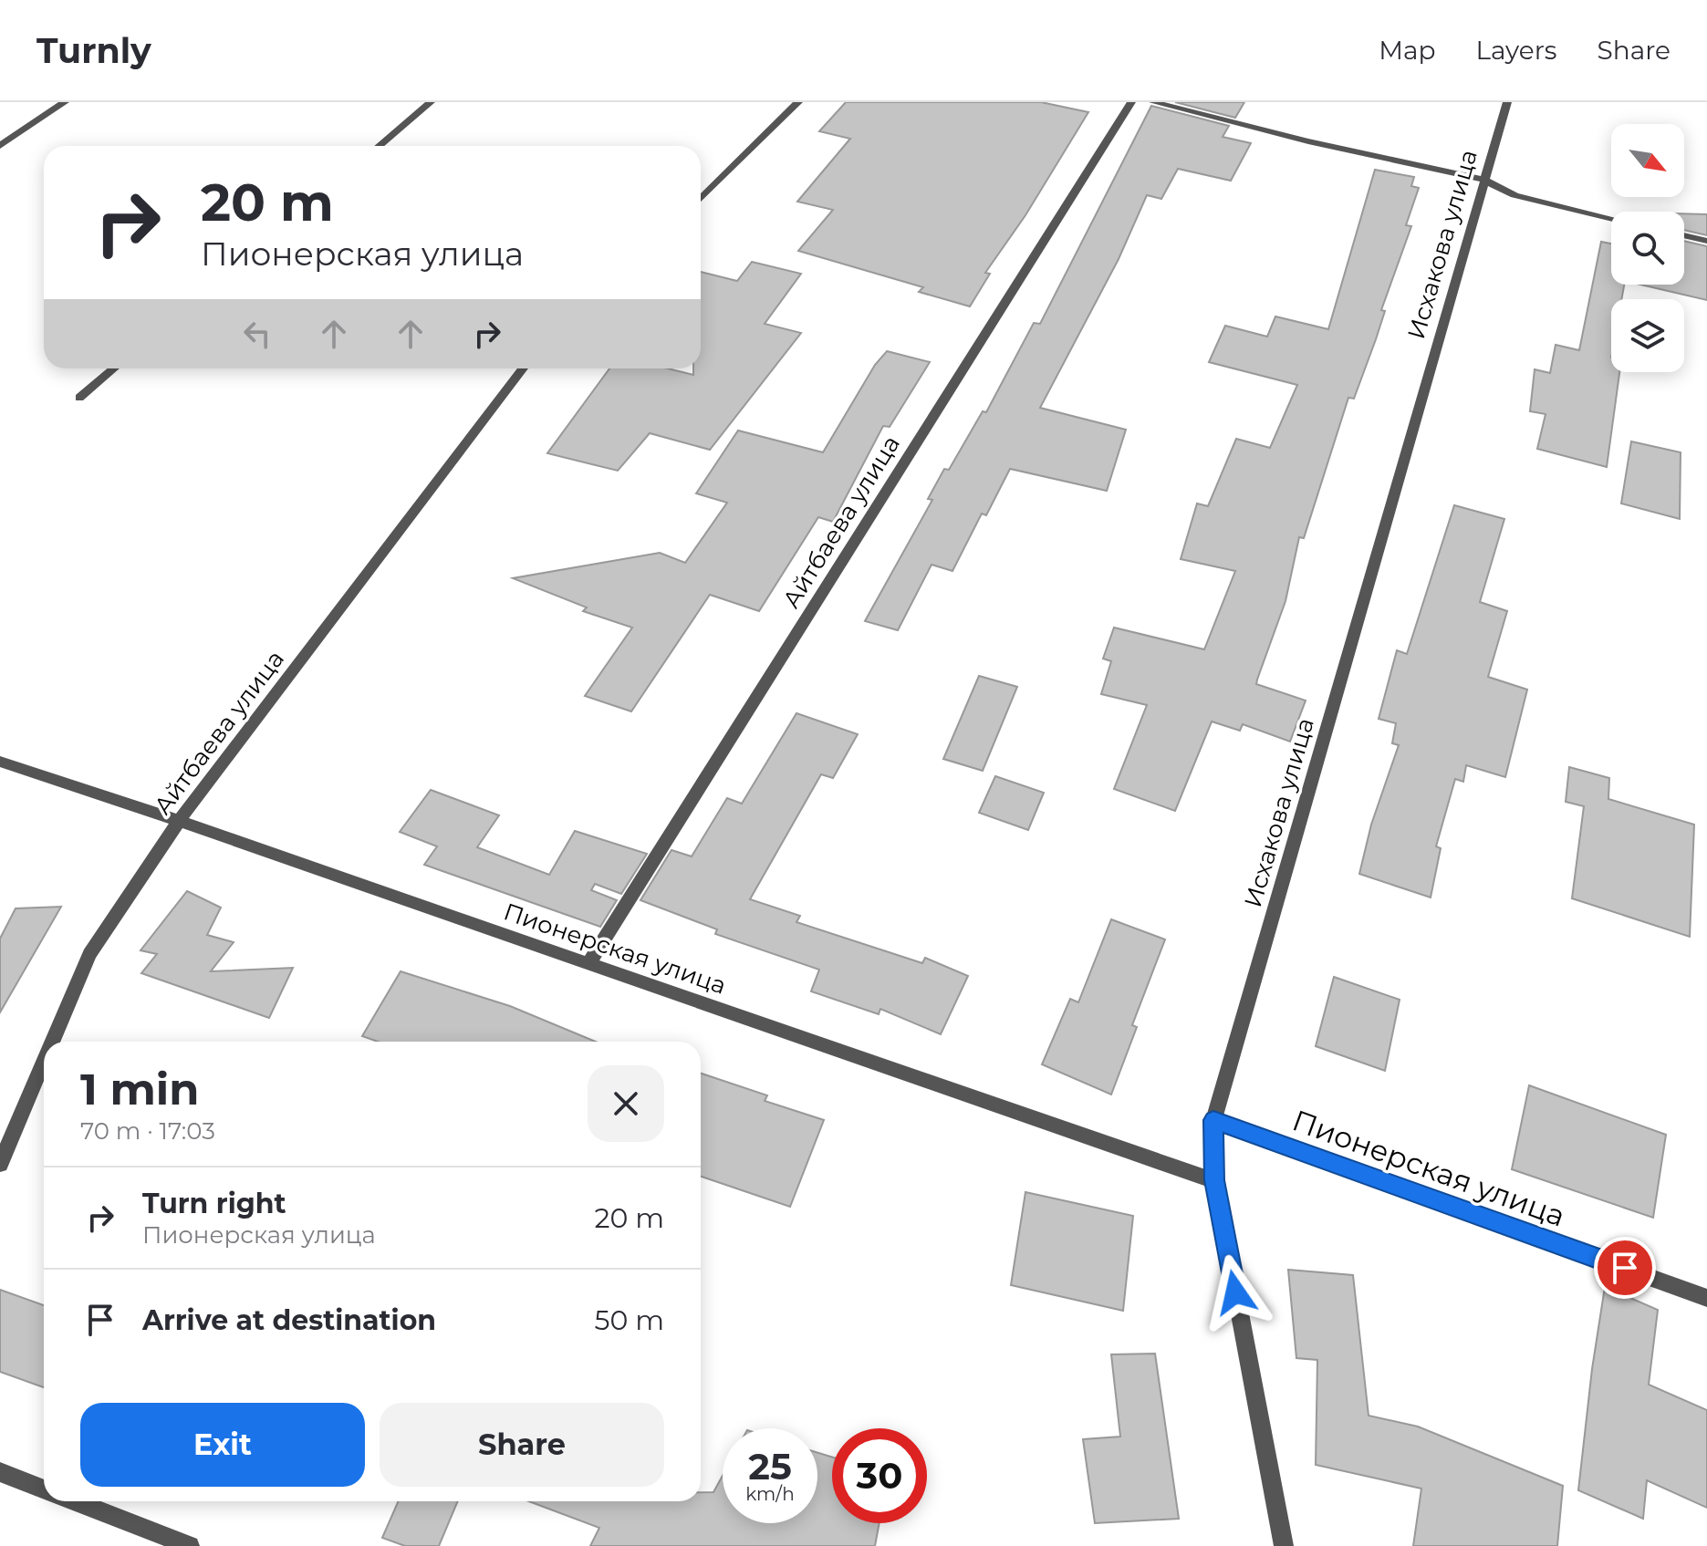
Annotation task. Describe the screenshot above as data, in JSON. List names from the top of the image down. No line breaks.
{"streets":{"street":["Исхакова улица","Айтбаева улица","Пионерская улица"]},"crossings":[["Исхакова улица","Пионерская улица"],["Айтбаева улица","Пионерская улица"]],"north":"bottom right","page":{"header":"Turnly","nav":["Map","Layers","Share"],"turn":["20 m","Пионерская улица"],"heading":["1 min","70 m · 17:03"],"list":[{"name":"Turn right","note":"Пионерская улица","value":"20 m"},{"name":"Arrive at destination","value":"50 m"}],"buttons":["Exit","Share"],"speed":"25 km/h","limit":"30"}}
